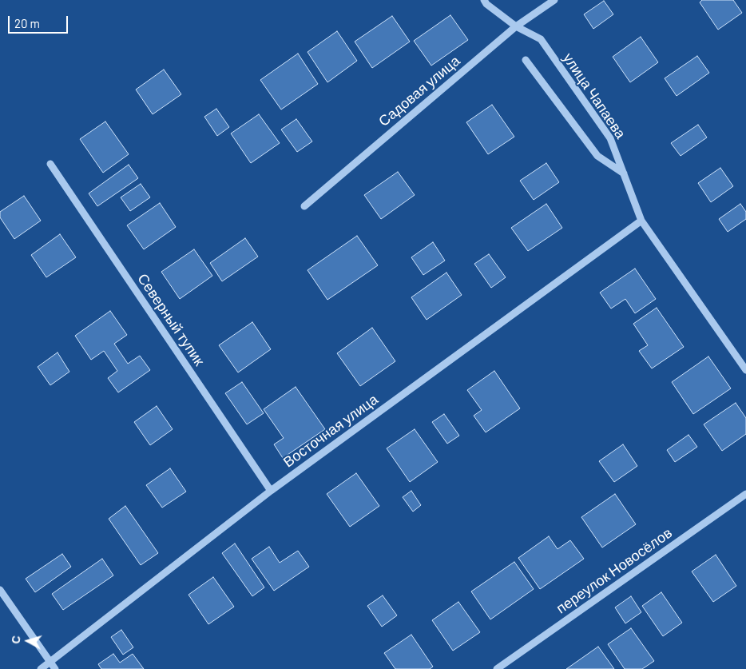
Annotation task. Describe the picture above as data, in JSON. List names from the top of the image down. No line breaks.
{"streets":{"street":["Садовая улица","улица Чапаева","Северный тупик","Восточная улица","переулок Новосёлов"]},"crossings":[["Садовая улица","улица Чапаева"],["улица Чапаева","Восточная улица"],["Северный тупик","Восточная улица"]],"scale_bar":"20 m","north":"left"}
